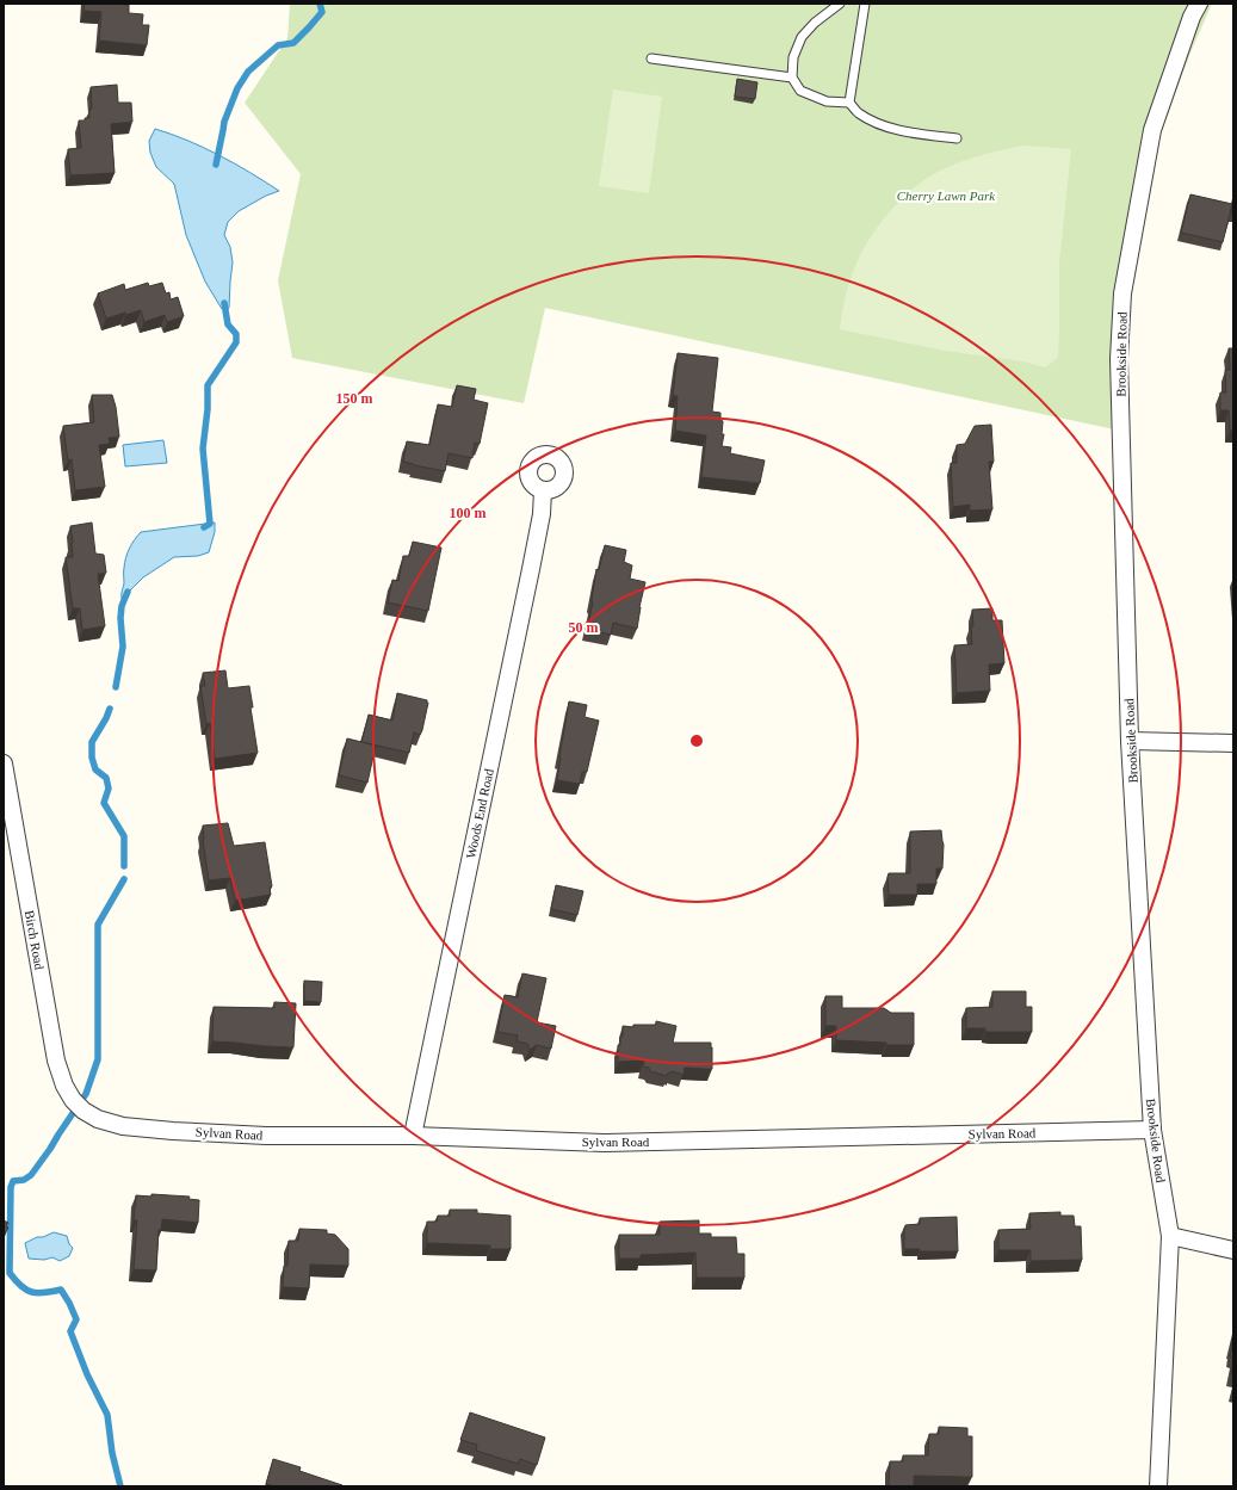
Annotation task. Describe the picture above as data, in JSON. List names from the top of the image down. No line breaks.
{"streets":{"street":["Brookside Road","Woods End Road","Birch Road","Sylvan Road"]},"crossings":[["Brookside Road","Sylvan Road"],["Woods End Road","Sylvan Road"],["Birch Road","Sylvan Road"]],"parks":["Cherry Lawn Park"],"rings":["150 m","100 m","50 m"]}
